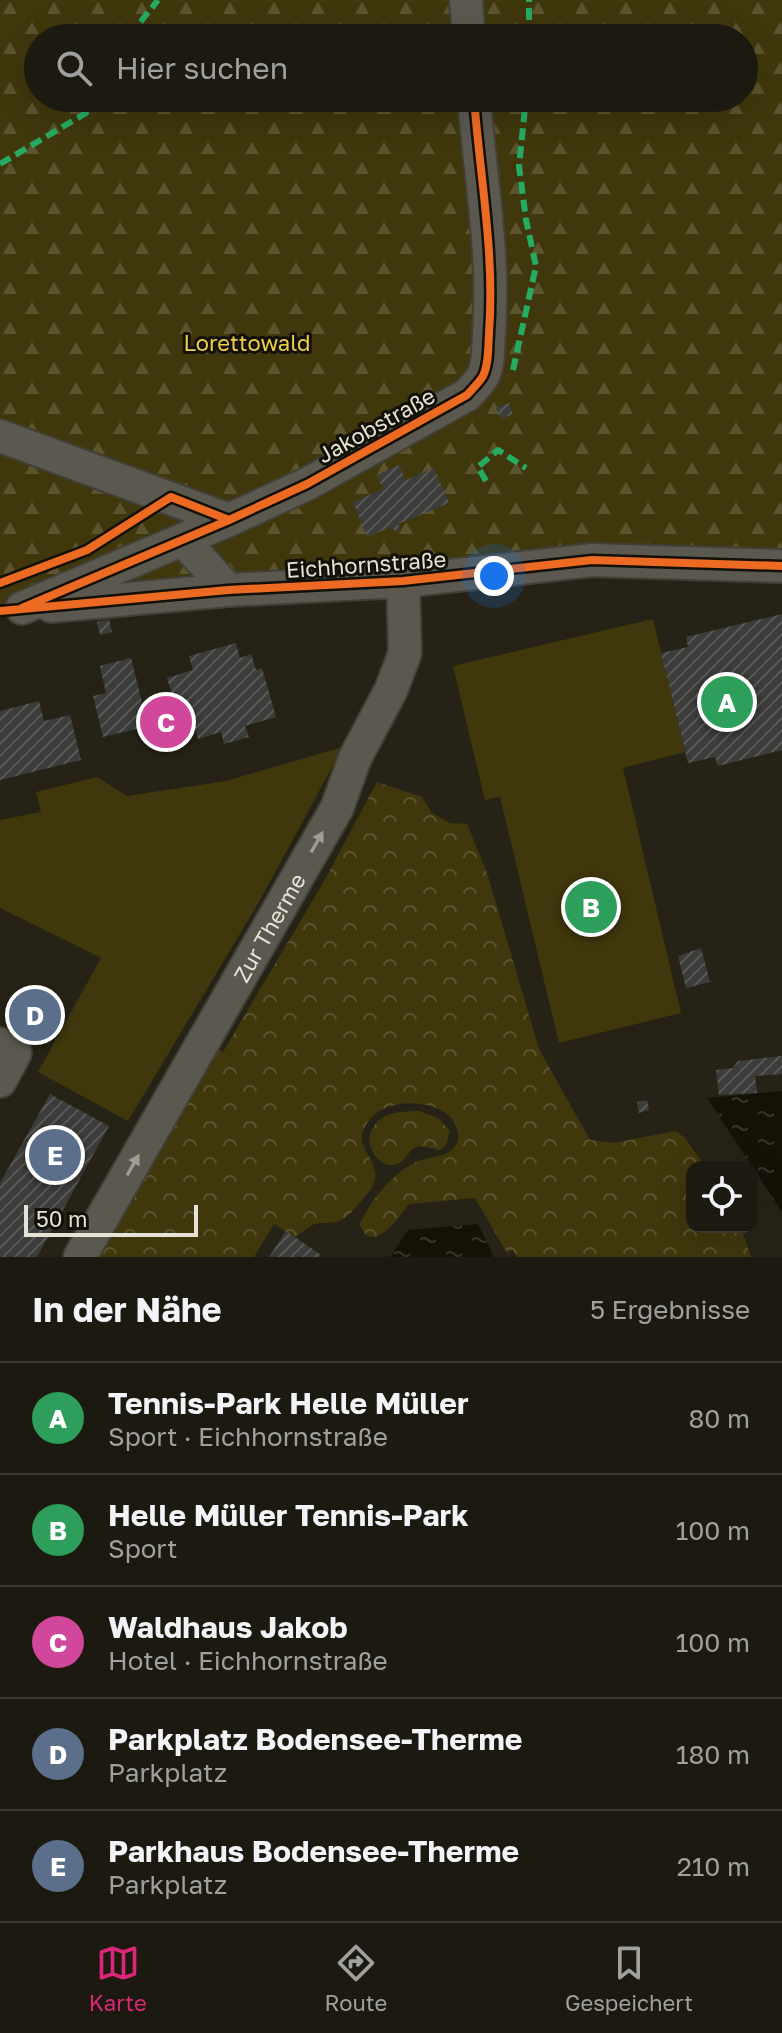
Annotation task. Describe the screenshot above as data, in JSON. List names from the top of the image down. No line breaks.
{"streets":{"street":["Jakobstraße","Eichhornstraße","Zur Therme"]},"crossings":[["Jakobstraße","Eichhornstraße"],["Eichhornstraße","Zur Therme"]],"one_way":["Zur Therme"],"parks":["Lorettowald"],"scale_bar":"50 m","page":{"search":"Hier suchen","pins":["A","C","B","D","E"],"scale":"50 m","heading":["In der Nähe","5 Ergebnisse"],"list":[{"mark":"A","name":"Tennis-Park Helle Müller","note":"Sport · Eichhornstraße","value":"80 m"},{"mark":"B","name":"Helle Müller Tennis-Park","note":"Sport","value":"100 m"},{"mark":"C","name":"Waldhaus Jakob","note":"Hotel · Eichhornstraße","value":"100 m"},{"mark":"D","name":"Parkplatz Bodensee-Therme","note":"Parkplatz","value":"180 m"},{"mark":"E","name":"Parkhaus Bodensee-Therme","note":"Parkplatz","value":"210 m"}],"nav":["Karte","Route","Gespeichert"]}}
